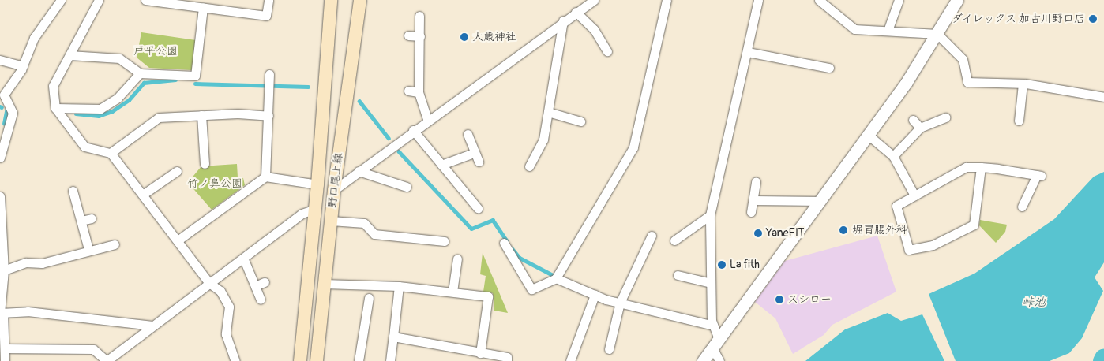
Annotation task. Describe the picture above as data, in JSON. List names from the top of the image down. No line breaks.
{"streets":{"main road":["野口尾上線"]},"water":["峠池"],"parks":["戸平公園","竹ノ鼻公園"],"places":["ダイレックス 加古川野口店","大歳神社","堀胃腸外科","YaneFIT","La fith","スシロー"]}
